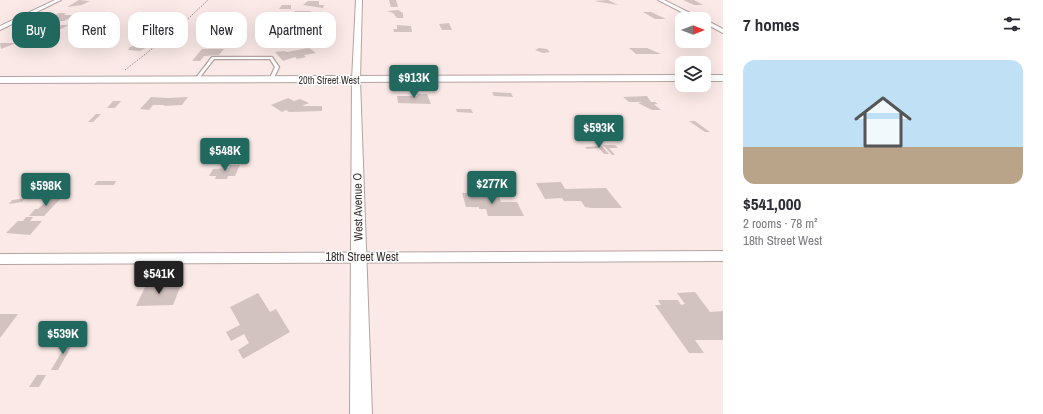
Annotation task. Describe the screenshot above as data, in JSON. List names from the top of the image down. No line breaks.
{"streets":{"main road":["20th Street West"],"street":["West Avenue O","18th Street West"]},"crossings":[["20th Street West","West Avenue O"],["West Avenue O","18th Street West"]],"north":"right","page":{"heading":"7 homes","chip":["Buy","Rent","Filters","New","Apartment"],"list":[{"name":"$541,000","note":"2 rooms · 78 m² · 18th Street West"}],"price":["$913K","$593K","$548K","$277K","$598K","$541K","$539K"]}}
